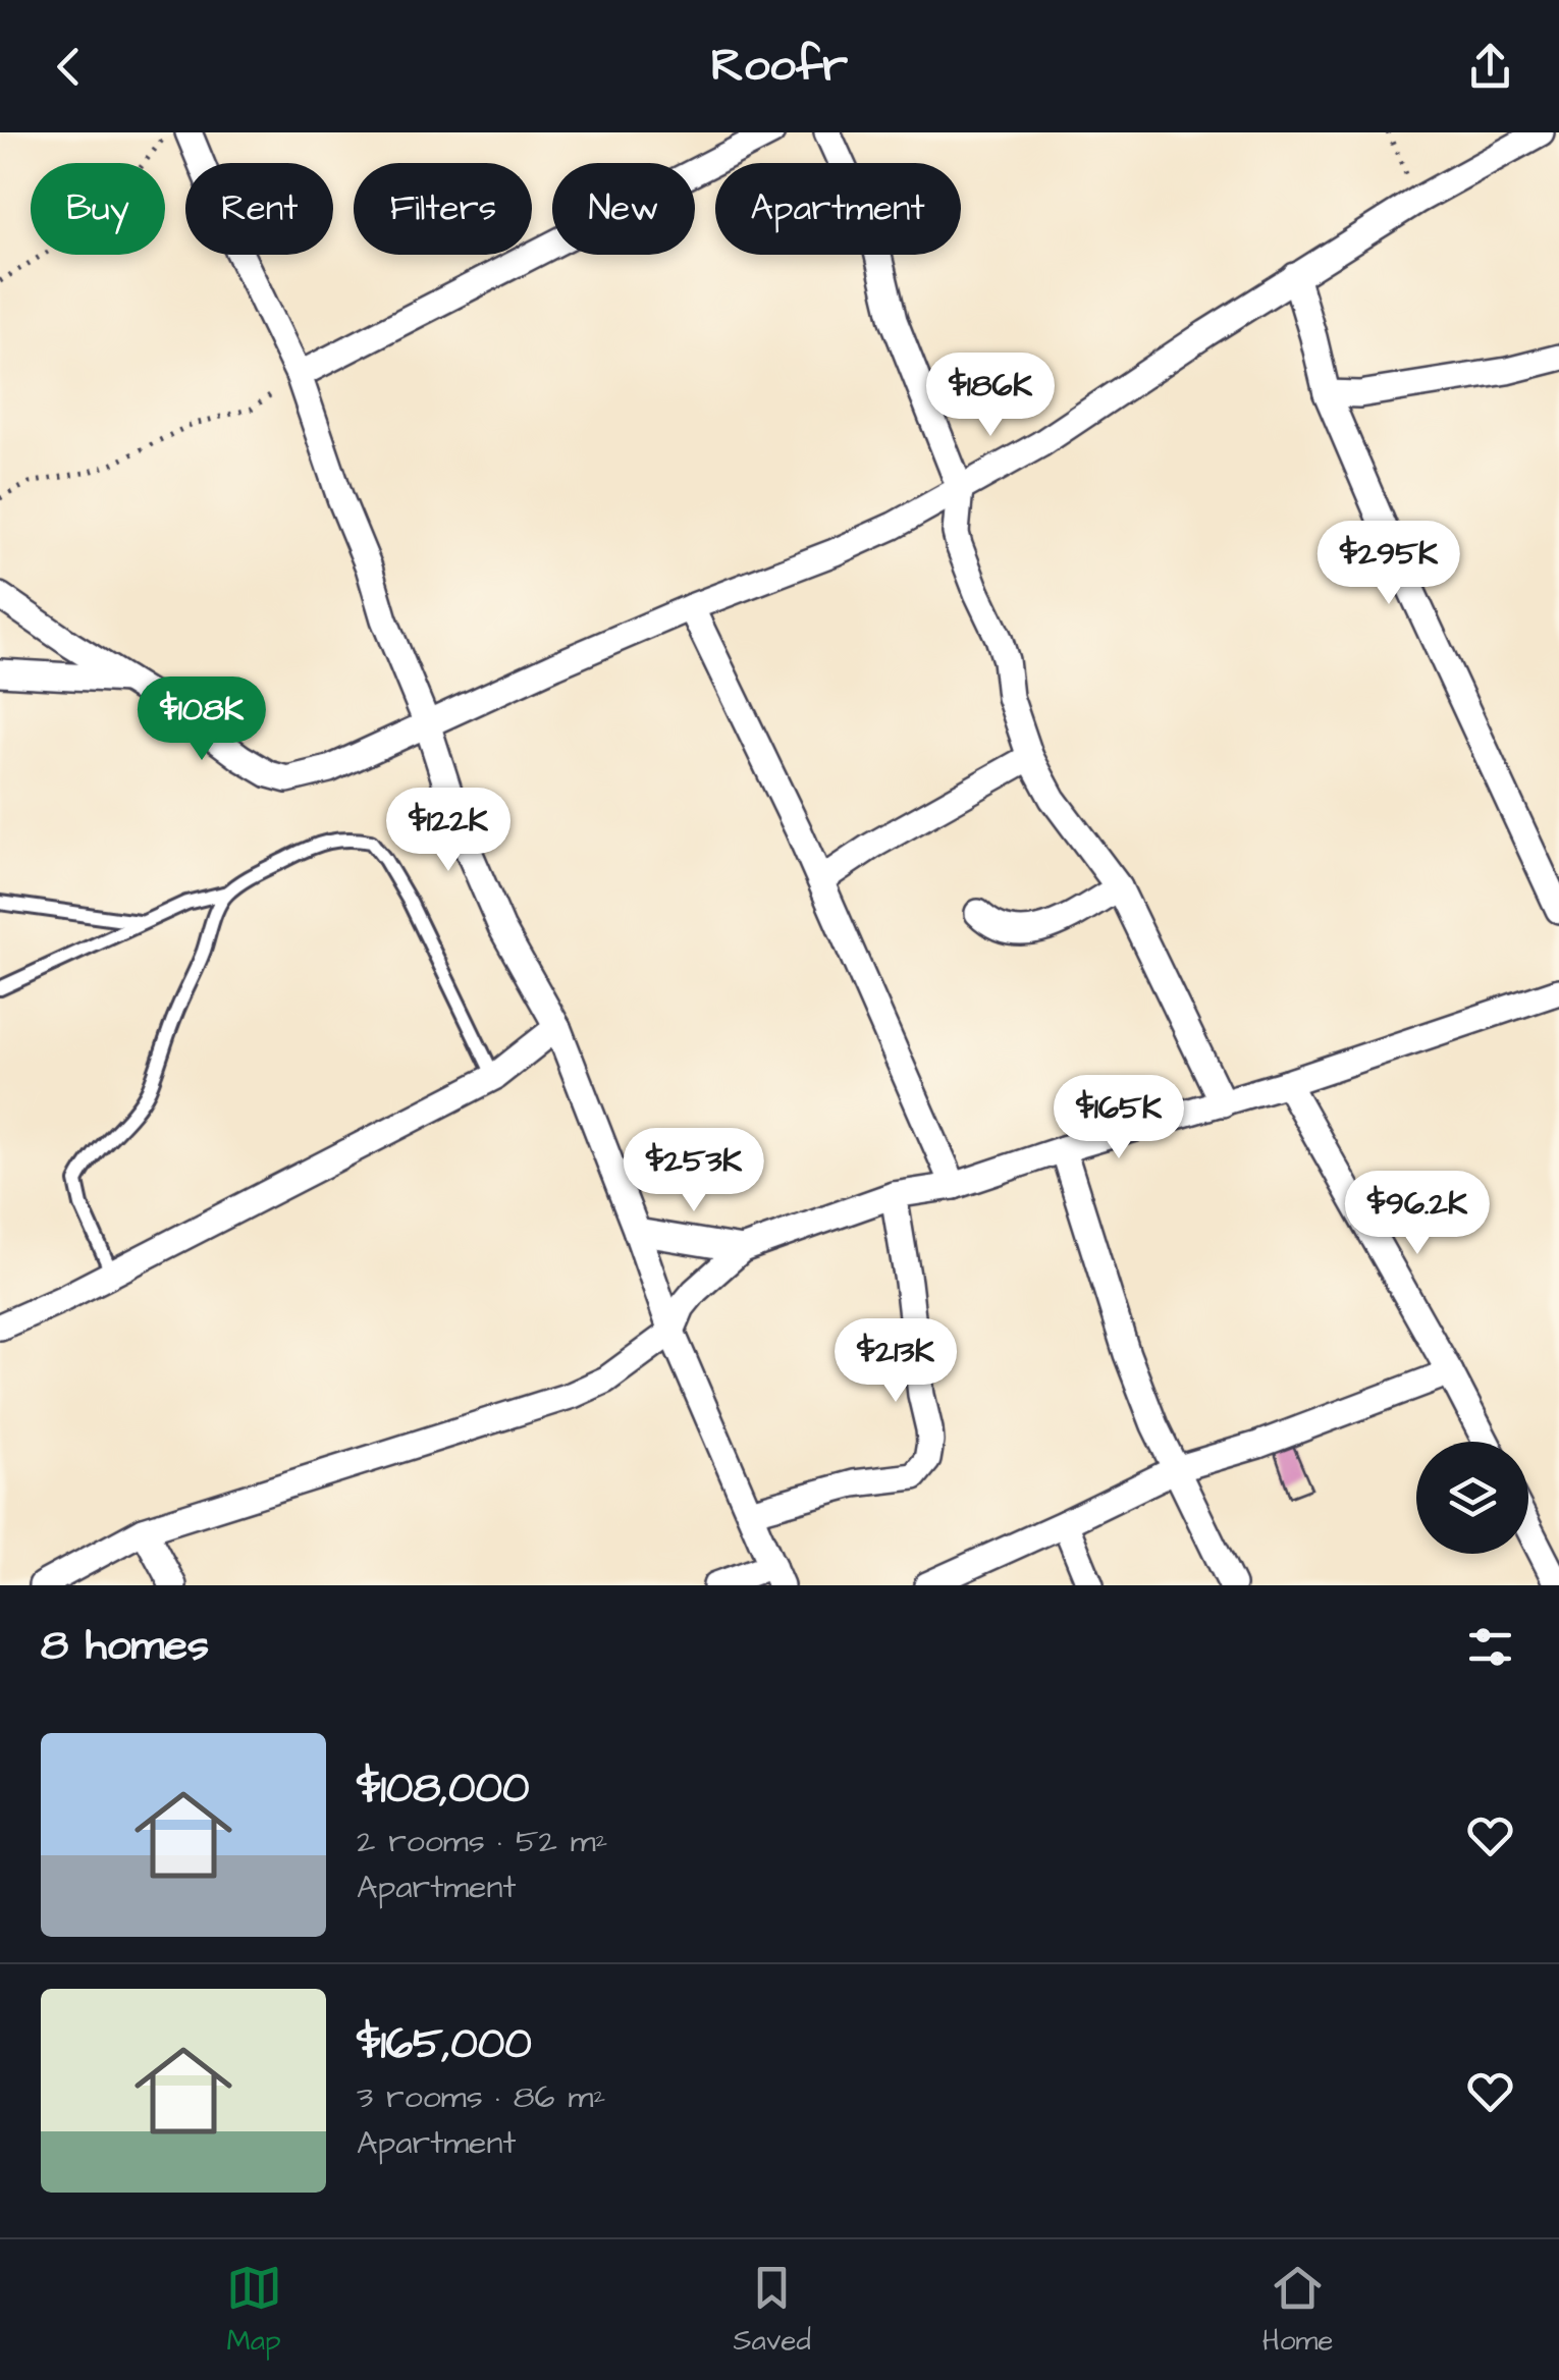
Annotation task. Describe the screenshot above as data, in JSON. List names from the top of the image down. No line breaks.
{"page":{"header":"Roofr","chip":["Buy","Rent","Filters","New","Apartment"],"price":["$186K","$295K","$108K","$122K","$165K","$253K","$96.2K","$213K"],"heading":"8 homes","list":[{"name":"$108,000","note":"2 rooms · 52 m² · Apartment"},{"name":"$165,000","note":"3 rooms · 86 m² · Apartment"}],"tabs":["Map","Saved","Home"]}}
